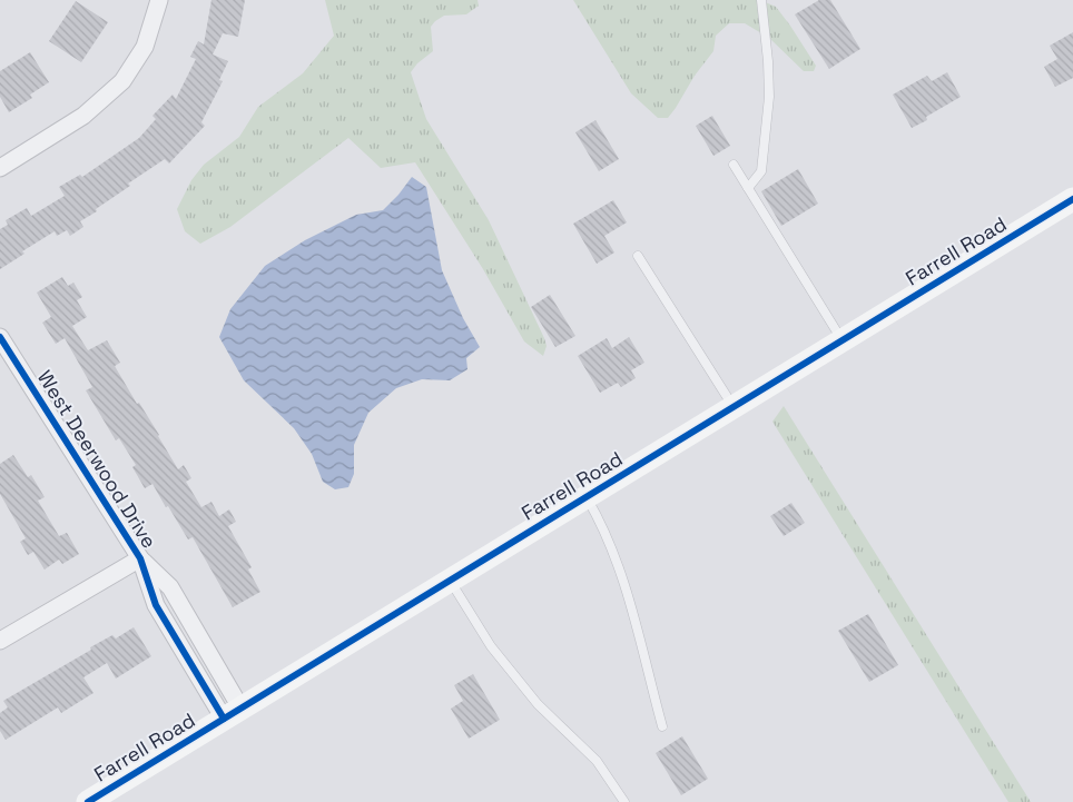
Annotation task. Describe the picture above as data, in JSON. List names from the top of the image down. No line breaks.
{"streets":{"street":["Farrell Road","West Deerwood Drive"]},"crossings":[["Farrell Road","West Deerwood Drive"]]}
